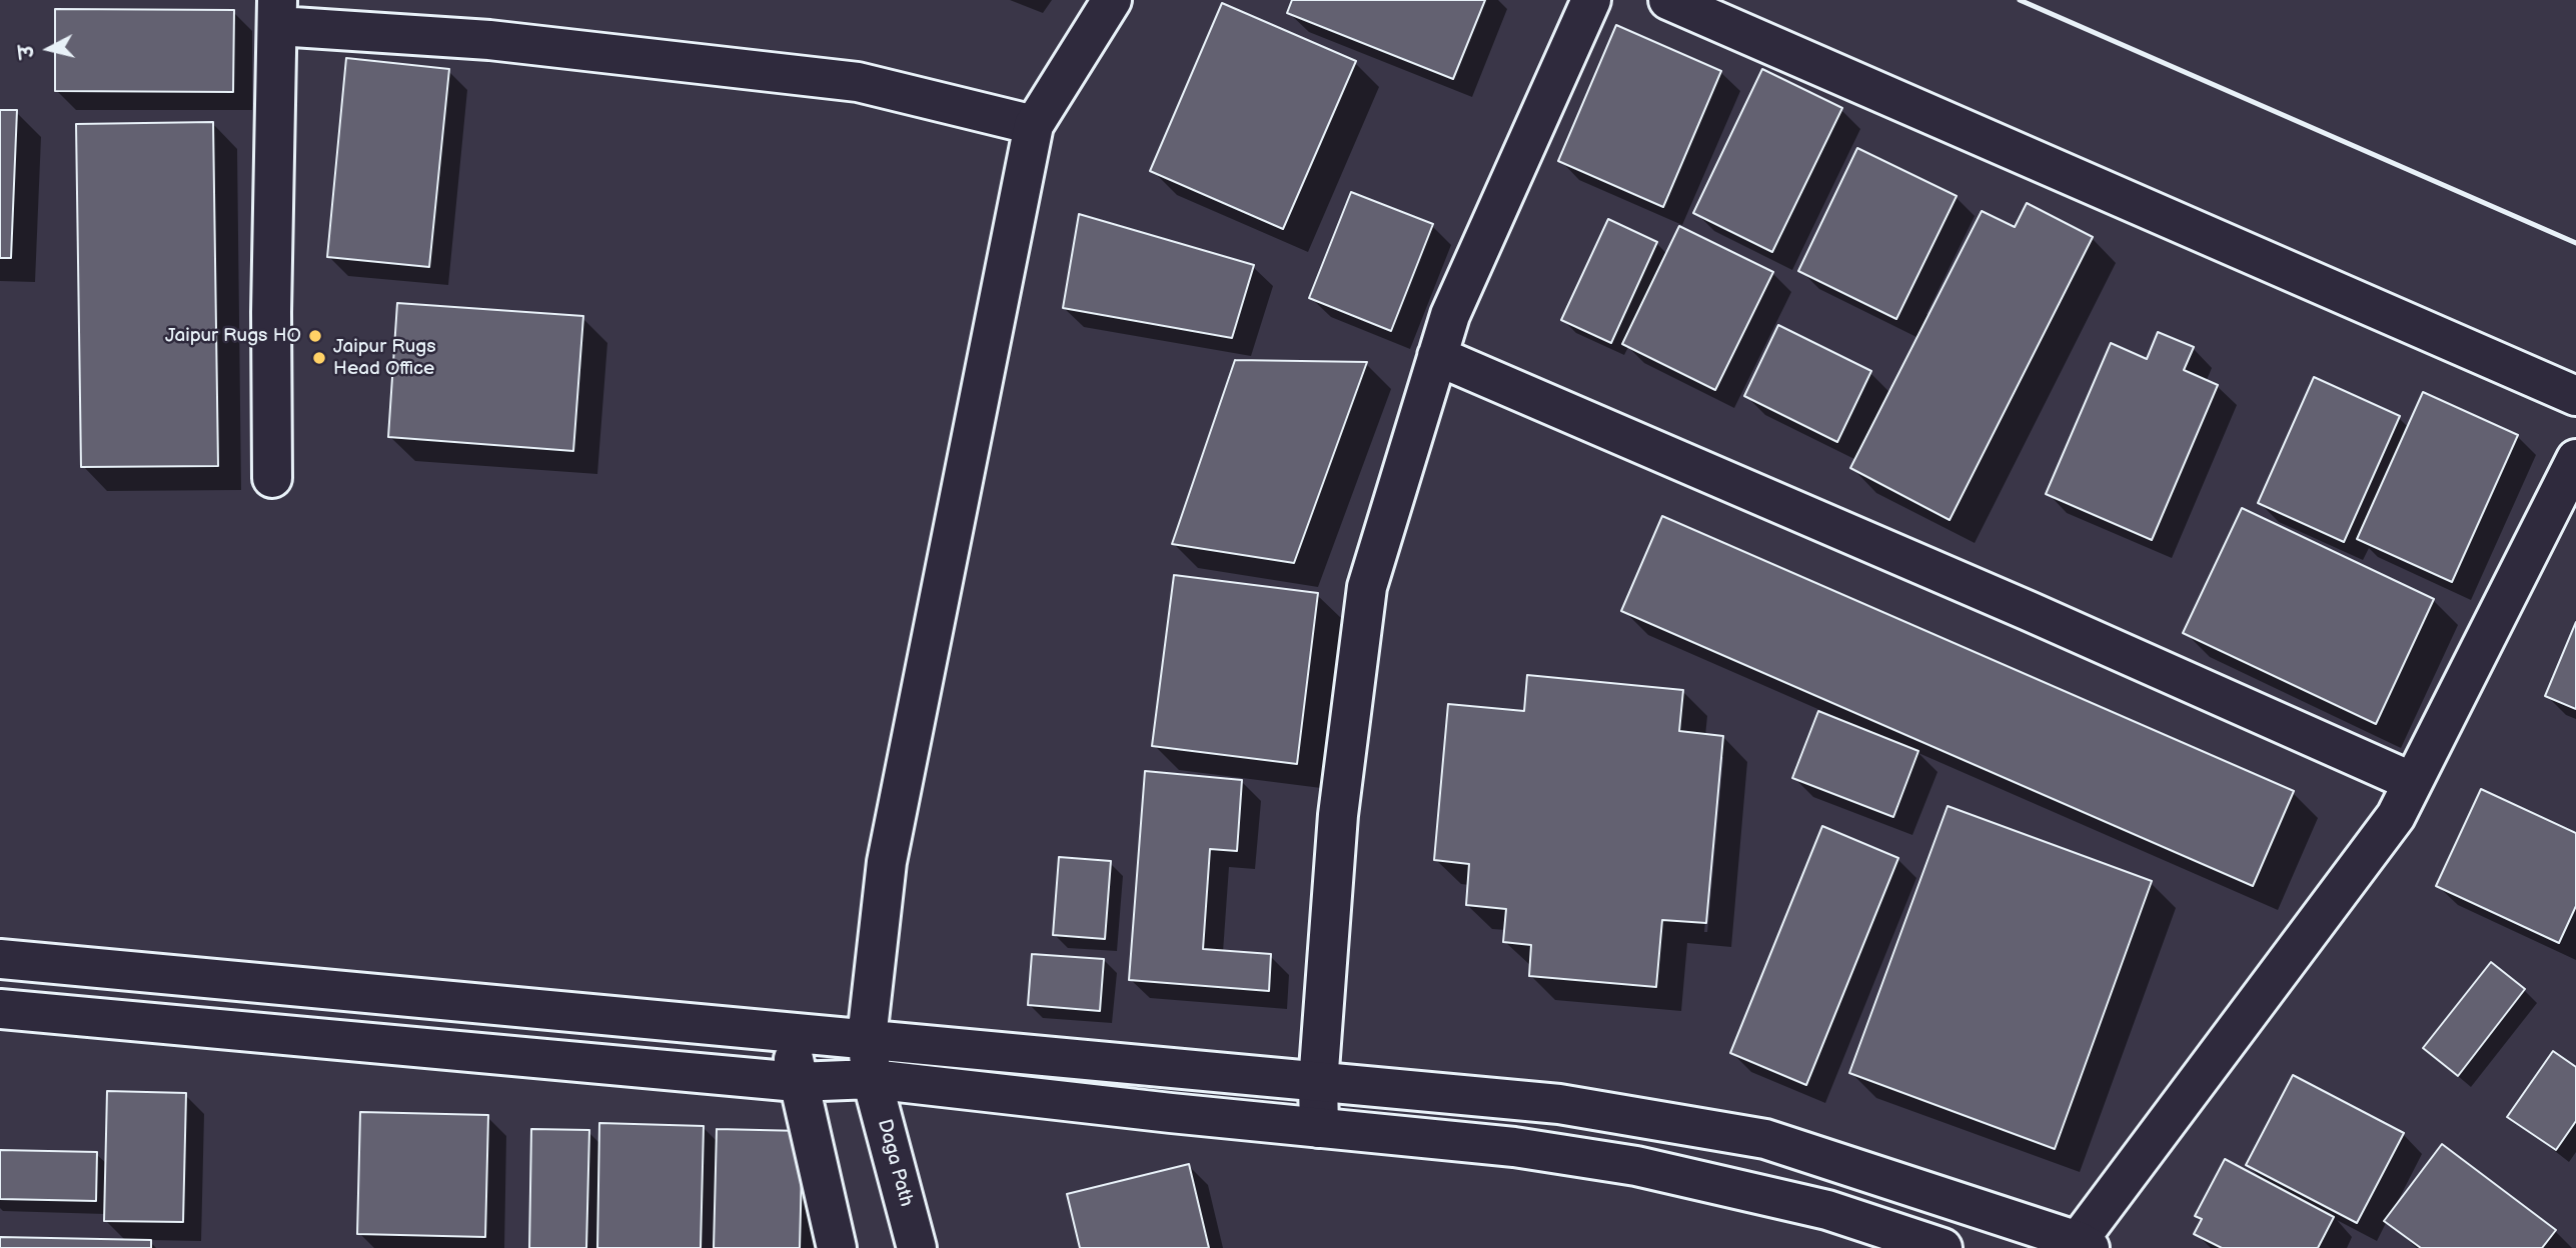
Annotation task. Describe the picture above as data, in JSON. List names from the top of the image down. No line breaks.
{"streets":{"street":["Daga Path"]},"places":["Jaipur Rugs HO","Jaipur Rugs Head Office"],"north":"left"}
